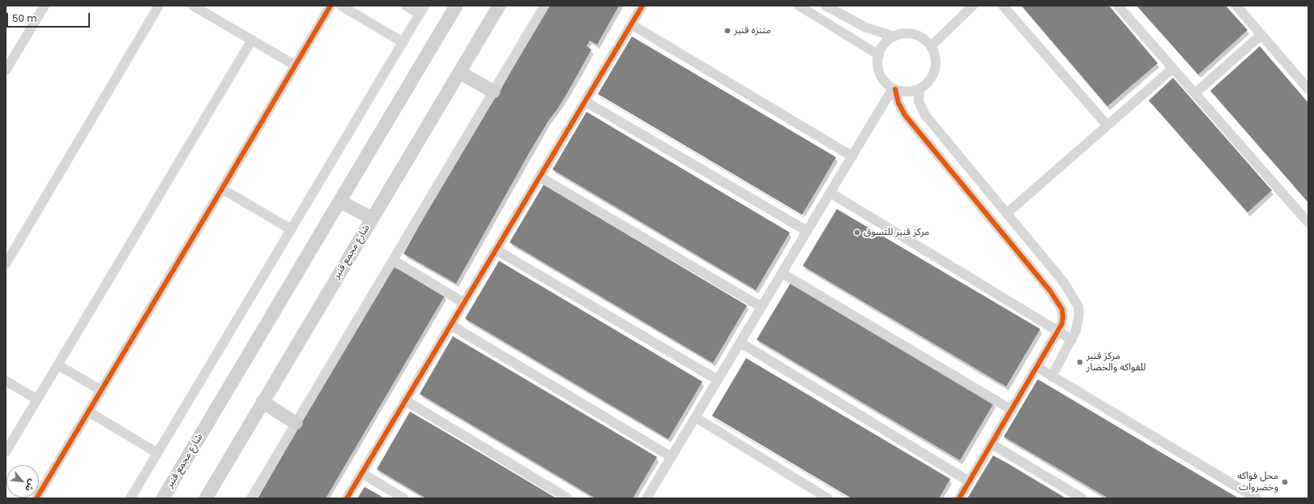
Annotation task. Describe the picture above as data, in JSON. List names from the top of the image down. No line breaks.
{"streets":{"main road":["شارع مجمع قنبر"]},"places":["متنزه قنبر","مركز قنبر للتسوق","مركز قنبر للفواكه والخضار","محل فواكه وخضروات"],"scale_bar":"50 m","north":"bottom right"}
